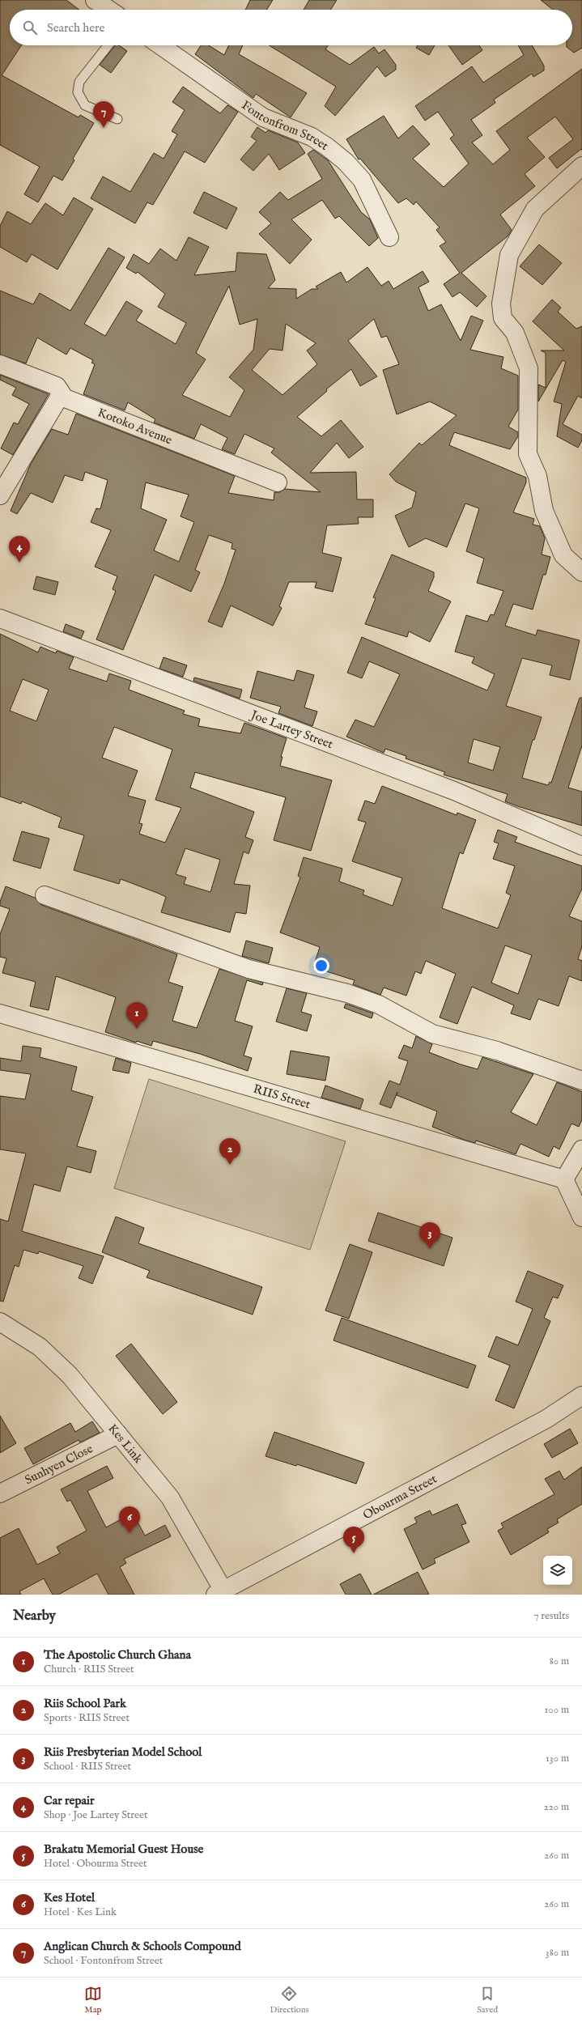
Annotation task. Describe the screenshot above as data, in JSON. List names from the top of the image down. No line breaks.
{"streets":{"street":["Fontonfrom Street","Kotoko Avenue","Joe Lartey Street","RIIS Street","Kes Link","Sunhyen Close","Obourma Street"]},"crossings":[["Kes Link","Sunhyen Close"],["Kes Link","Obourma Street"]],"page":{"search":"Search here","pins":["7","4","1","2","3","6","5"],"heading":["Nearby","7 results"],"list":[{"mark":"1","name":"The Apostolic Church Ghana","note":"Church · RIIS Street","value":"80 m"},{"mark":"2","name":"Riis School Park","note":"Sports · RIIS Street","value":"100 m"},{"mark":"3","name":"Riis Presbyterian Model School","note":"School · RIIS Street","value":"130 m"},{"mark":"4","name":"Car repair","note":"Shop · Joe Lartey Street","value":"220 m"},{"mark":"5","name":"Brakatu Memorial Guest House","note":"Hotel · Obourma Street","value":"260 m"},{"mark":"6","name":"Kes Hotel","note":"Hotel · Kes Link","value":"260 m"},{"mark":"7","name":"Anglican Church & Schools Compound","note":"School · Fontonfrom Street","value":"380 m"}],"nav":["Map","Directions","Saved"]}}
